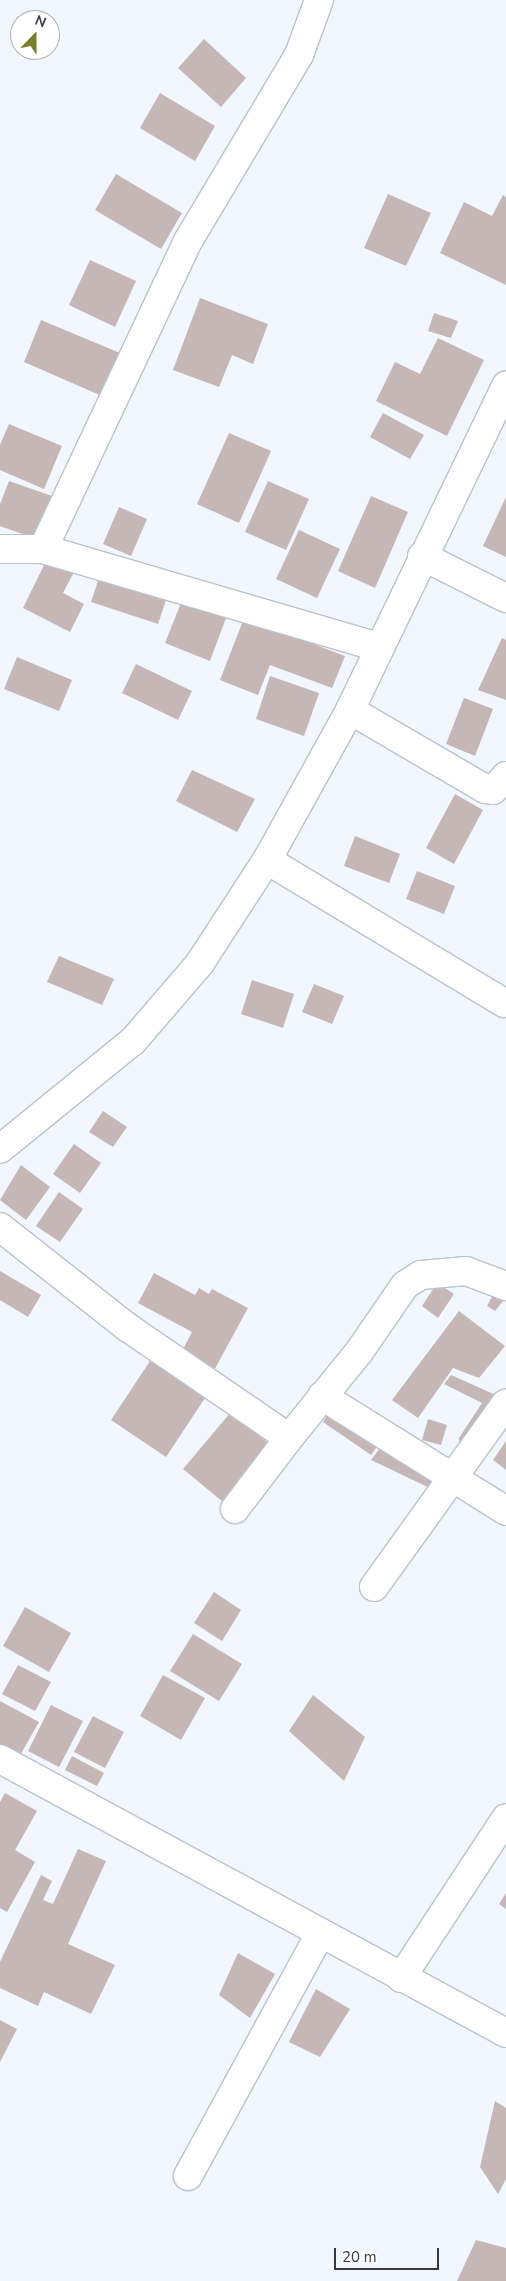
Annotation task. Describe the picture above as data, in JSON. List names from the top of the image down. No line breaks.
{"scale_bar":"20 m","north":"top"}
